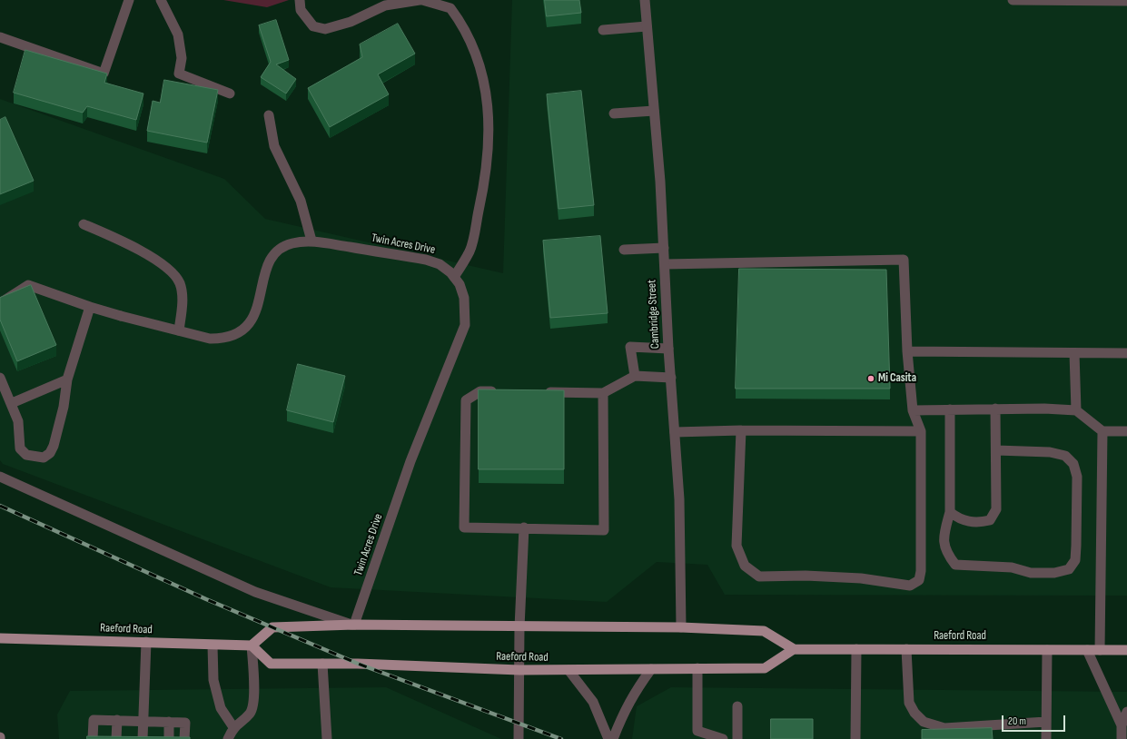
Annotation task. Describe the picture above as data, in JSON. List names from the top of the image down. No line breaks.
{"streets":{"main road":["Raeford Road"],"street":["Twin Acres Drive","Cambridge Street"]},"places":["Mi Casita"],"scale_bar":"20 m"}
